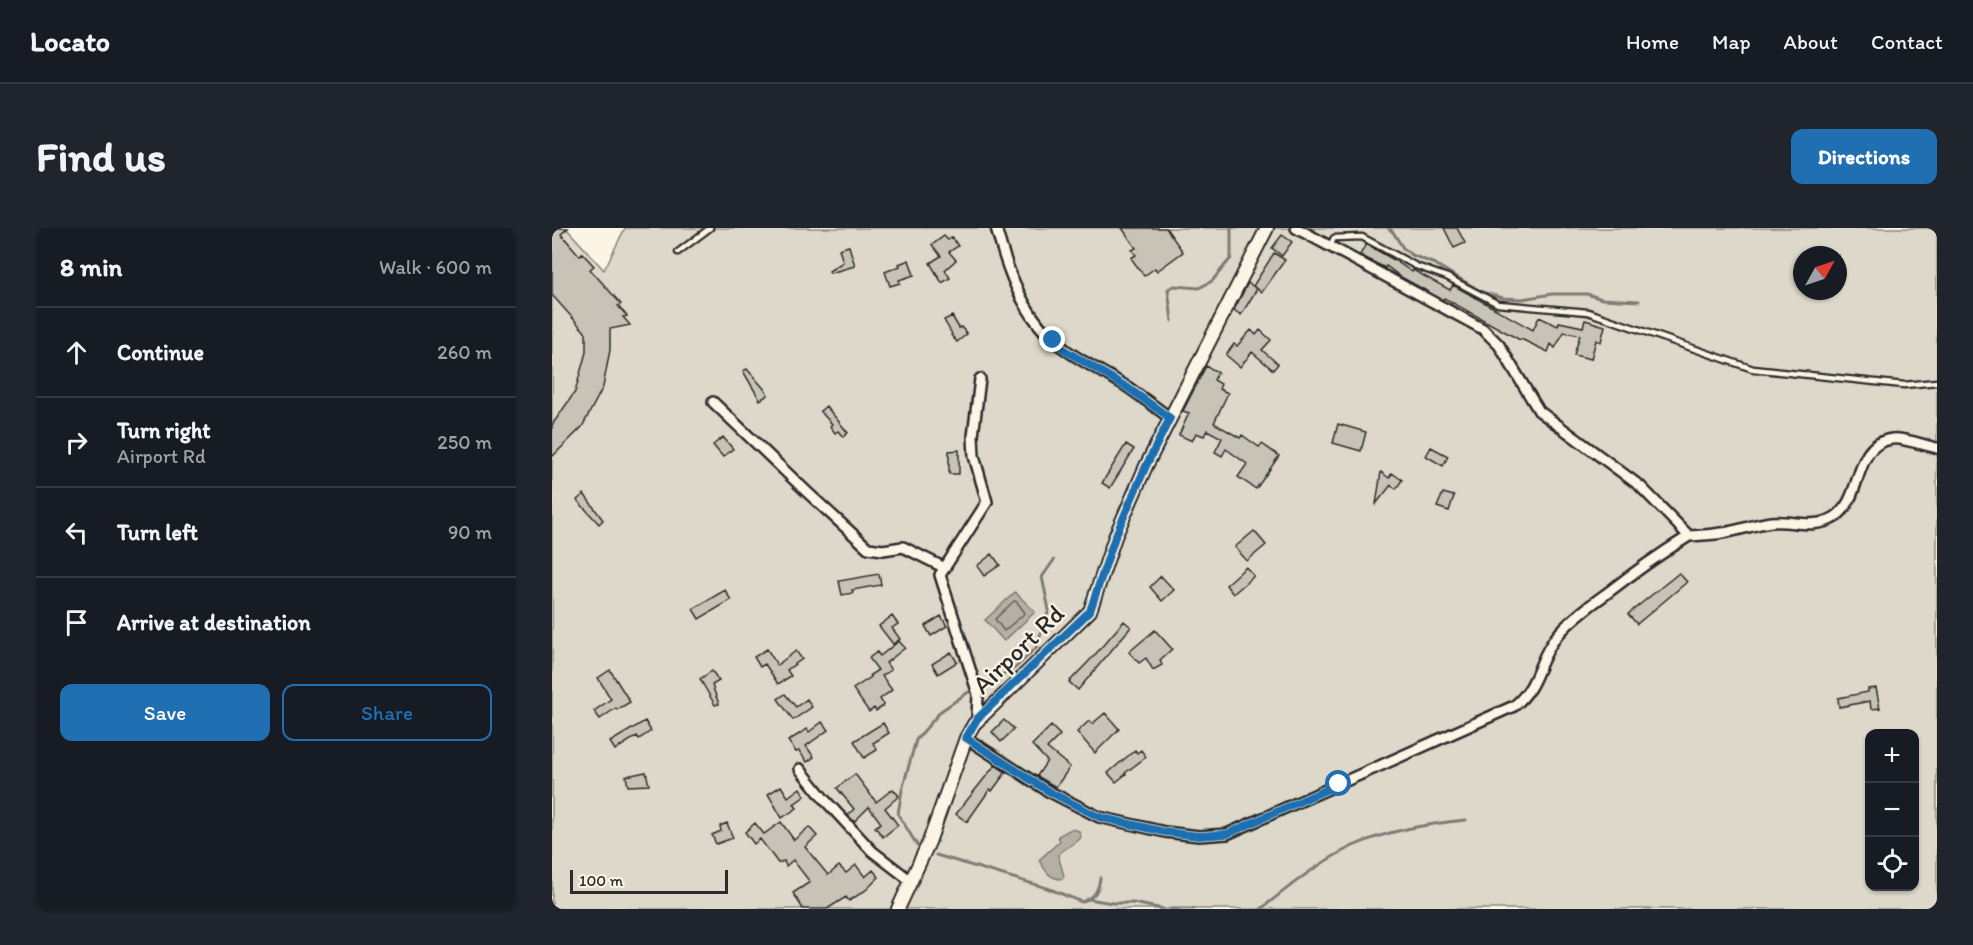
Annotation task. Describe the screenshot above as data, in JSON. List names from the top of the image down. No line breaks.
{"streets":{"main road":["Airport Rd"]},"scale_bar":"100 m","north":"top right","page":{"header":"Locato","nav":["Home","Map","About","Contact"],"buttons":["Directions",["Save","Share"]],"title":"Find us","heading":["8 min","Walk · 600 m"],"list":[["Continue","260 m"],["Turn right","Airport Rd","250 m"],["Turn left","90 m"],"Arrive at destination"],"map_buttons":["+","−"],"scale":"100 m"}}
